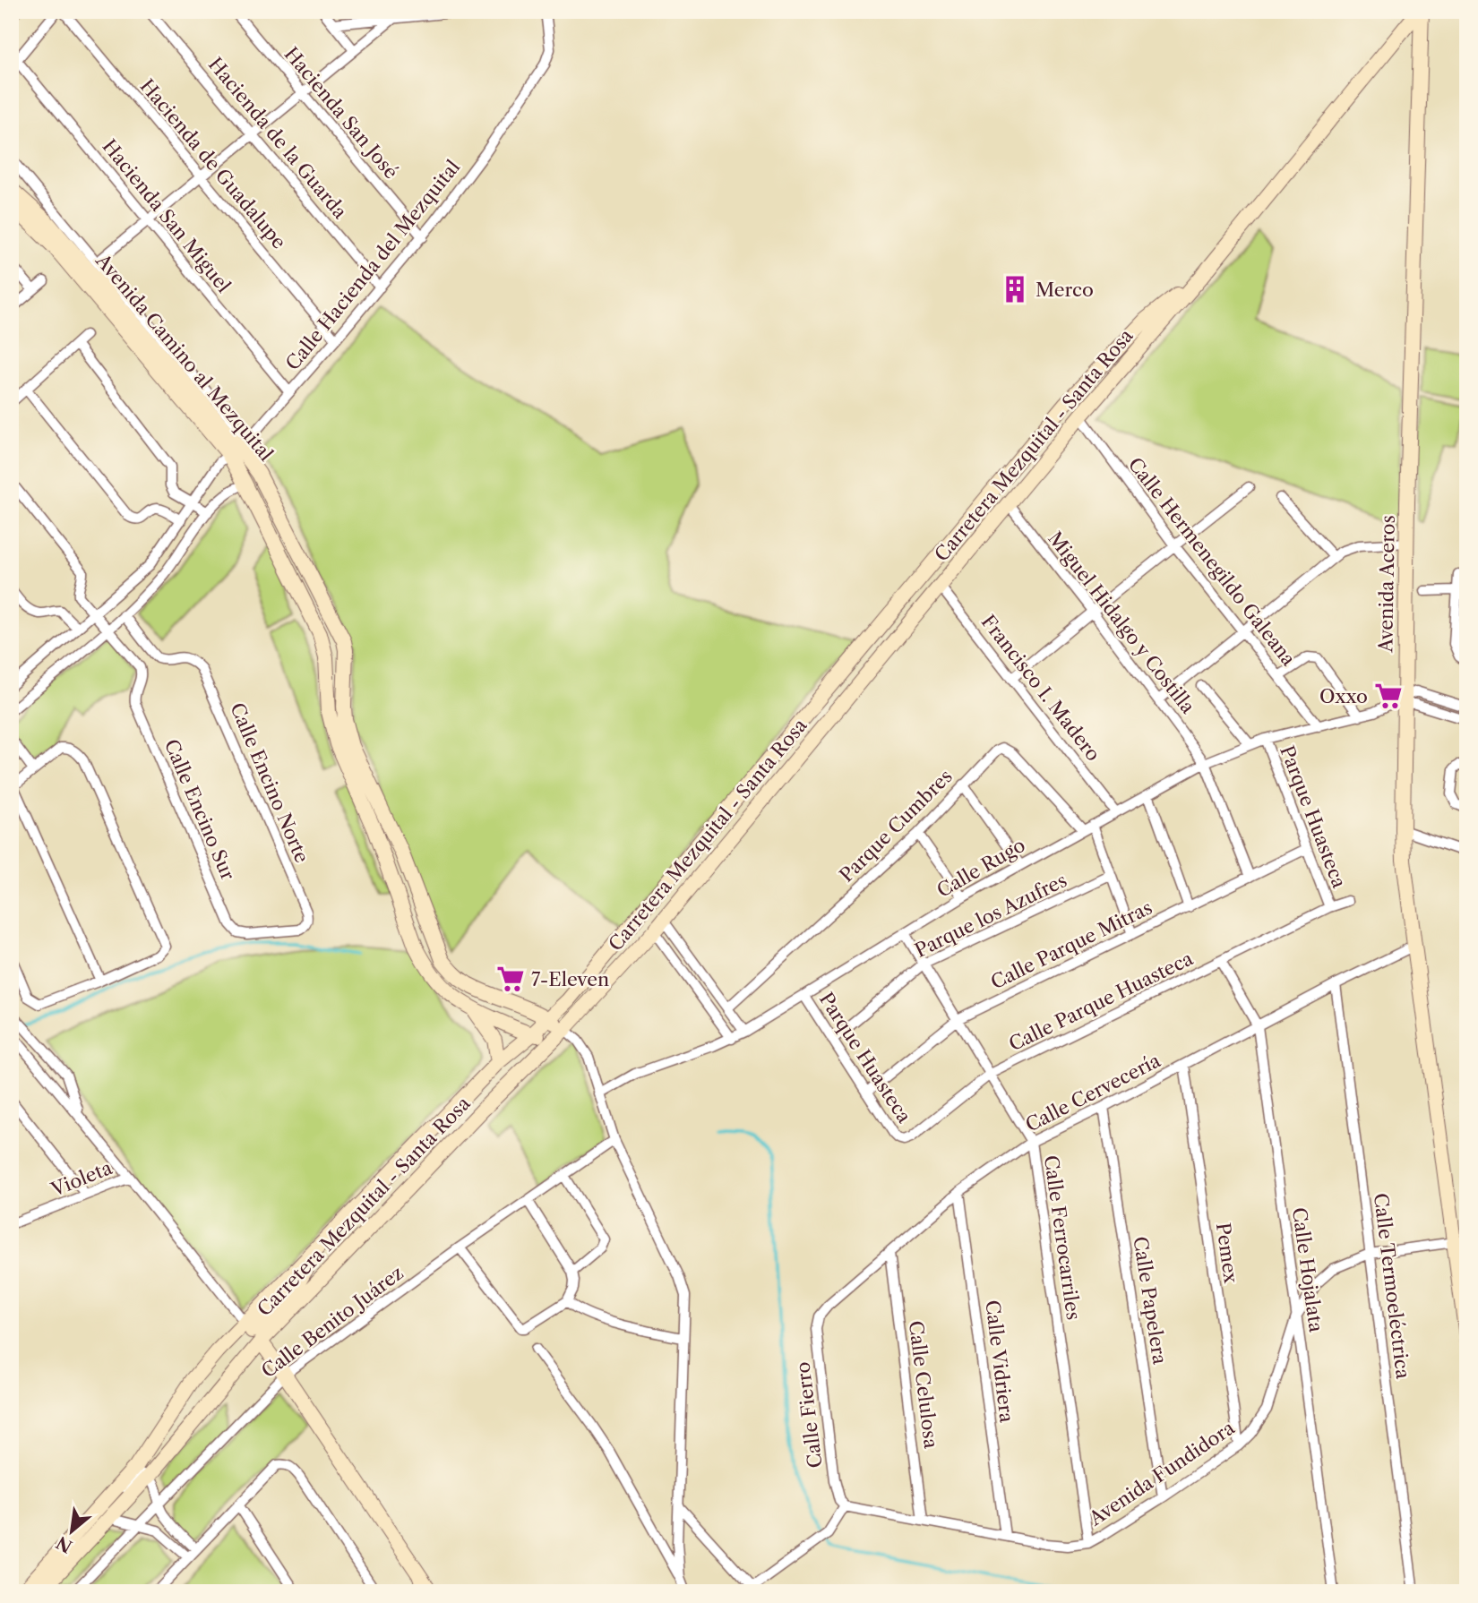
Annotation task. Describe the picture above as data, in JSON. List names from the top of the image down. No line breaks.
{"streets":{"main road":["Avenida Camino al Mezquital","Carretera Mezquital - Santa Rosa","Avenida Aceros"],"street":["Hacienda San José","Hacienda de la Guarda","Hacienda de Guadalupe","Hacienda San Miguel","Calle Hacienda del Mezquital","Calle Hermenegildo Galeana","Miguel Hidalgo y Costilla","Francisco I. Madero","Calle Encino Norte","Calle Encino Sur","Parque Huasteca","Parque Cumbres","Calle Rugo","Parque los Azufres","Calle Parque Mitras","Calle Parque Huasteca","Calle Cervecería","Violeta","Calle Ferrocarriles","Pemex","Calle Hojalata","Calle Termoeléctrica","Calle Papelera","Calle Benito Juárez","Calle Vidriera","Calle Celulosa","Calle Fierro","Avenida Fundidora"]},"crossings":[["Hacienda San José","Calle Hacienda del Mezquital"],["Hacienda de la Guarda","Calle Hacienda del Mezquital"],["Hacienda de Guadalupe","Calle Hacienda del Mezquital"],["Hacienda San Miguel","Calle Hacienda del Mezquital"],["Calle Hacienda del Mezquital","Avenida Camino al Mezquital"],["Avenida Camino al Mezquital","Carretera Mezquital - Santa Rosa"],["Carretera Mezquital - Santa Rosa","Calle Hermenegildo Galeana"],["Carretera Mezquital - Santa Rosa","Avenida Aceros"],["Carretera Mezquital - Santa Rosa","Miguel Hidalgo y Costilla"],["Carretera Mezquital - Santa Rosa","Francisco I. Madero"],["Calle Hermenegildo Galeana","Calle Rugo"],["Avenida Aceros","Calle Rugo"],["Avenida Aceros","Calle Cervecería"],["Avenida Aceros","Avenida Fundidora"],["Miguel Hidalgo y Costilla","Calle Rugo"],["Miguel Hidalgo y Costilla","Calle Parque Mitras"],["Francisco I. Madero","Calle Rugo"],["Calle Encino Norte","Calle Encino Sur"],["Parque Huasteca","Calle Rugo"],["Parque Huasteca","Parque los Azufres"],["Parque Huasteca","Calle Parque Mitras"],["Parque Huasteca","Calle Parque Huasteca"],["Parque Cumbres","Calle Rugo"],["Calle Rugo","Calle Ferrocarriles"],["Parque los Azufres","Calle Ferrocarriles"],["Calle Parque Mitras","Calle Ferrocarriles"],["Calle Parque Huasteca","Calle Ferrocarriles"],["Calle Parque Huasteca","Calle Hojalata"],["Calle Cervecería","Calle Ferrocarriles"],["Calle Cervecería","Pemex"],["Calle Cervecería","Calle Hojalata"],["Calle Cervecería","Calle Termoeléctrica"],["Calle Cervecería","Calle Papelera"],["Calle Cervecería","Calle Vidriera"],["Calle Cervecería","Calle Celulosa"],["Calle Cervecería","Calle Fierro"],["Calle Ferrocarriles","Avenida Fundidora"],["Pemex","Avenida Fundidora"],["Calle Hojalata","Avenida Fundidora"],["Calle Termoeléctrica","Avenida Fundidora"],["Calle Papelera","Avenida Fundidora"],["Calle Vidriera","Avenida Fundidora"],["Calle Celulosa","Avenida Fundidora"],["Calle Fierro","Avenida Fundidora"]],"places":{"building":["Merco"],"supermarket":["Oxxo","7-Eleven"]},"north":"bottom left"}
